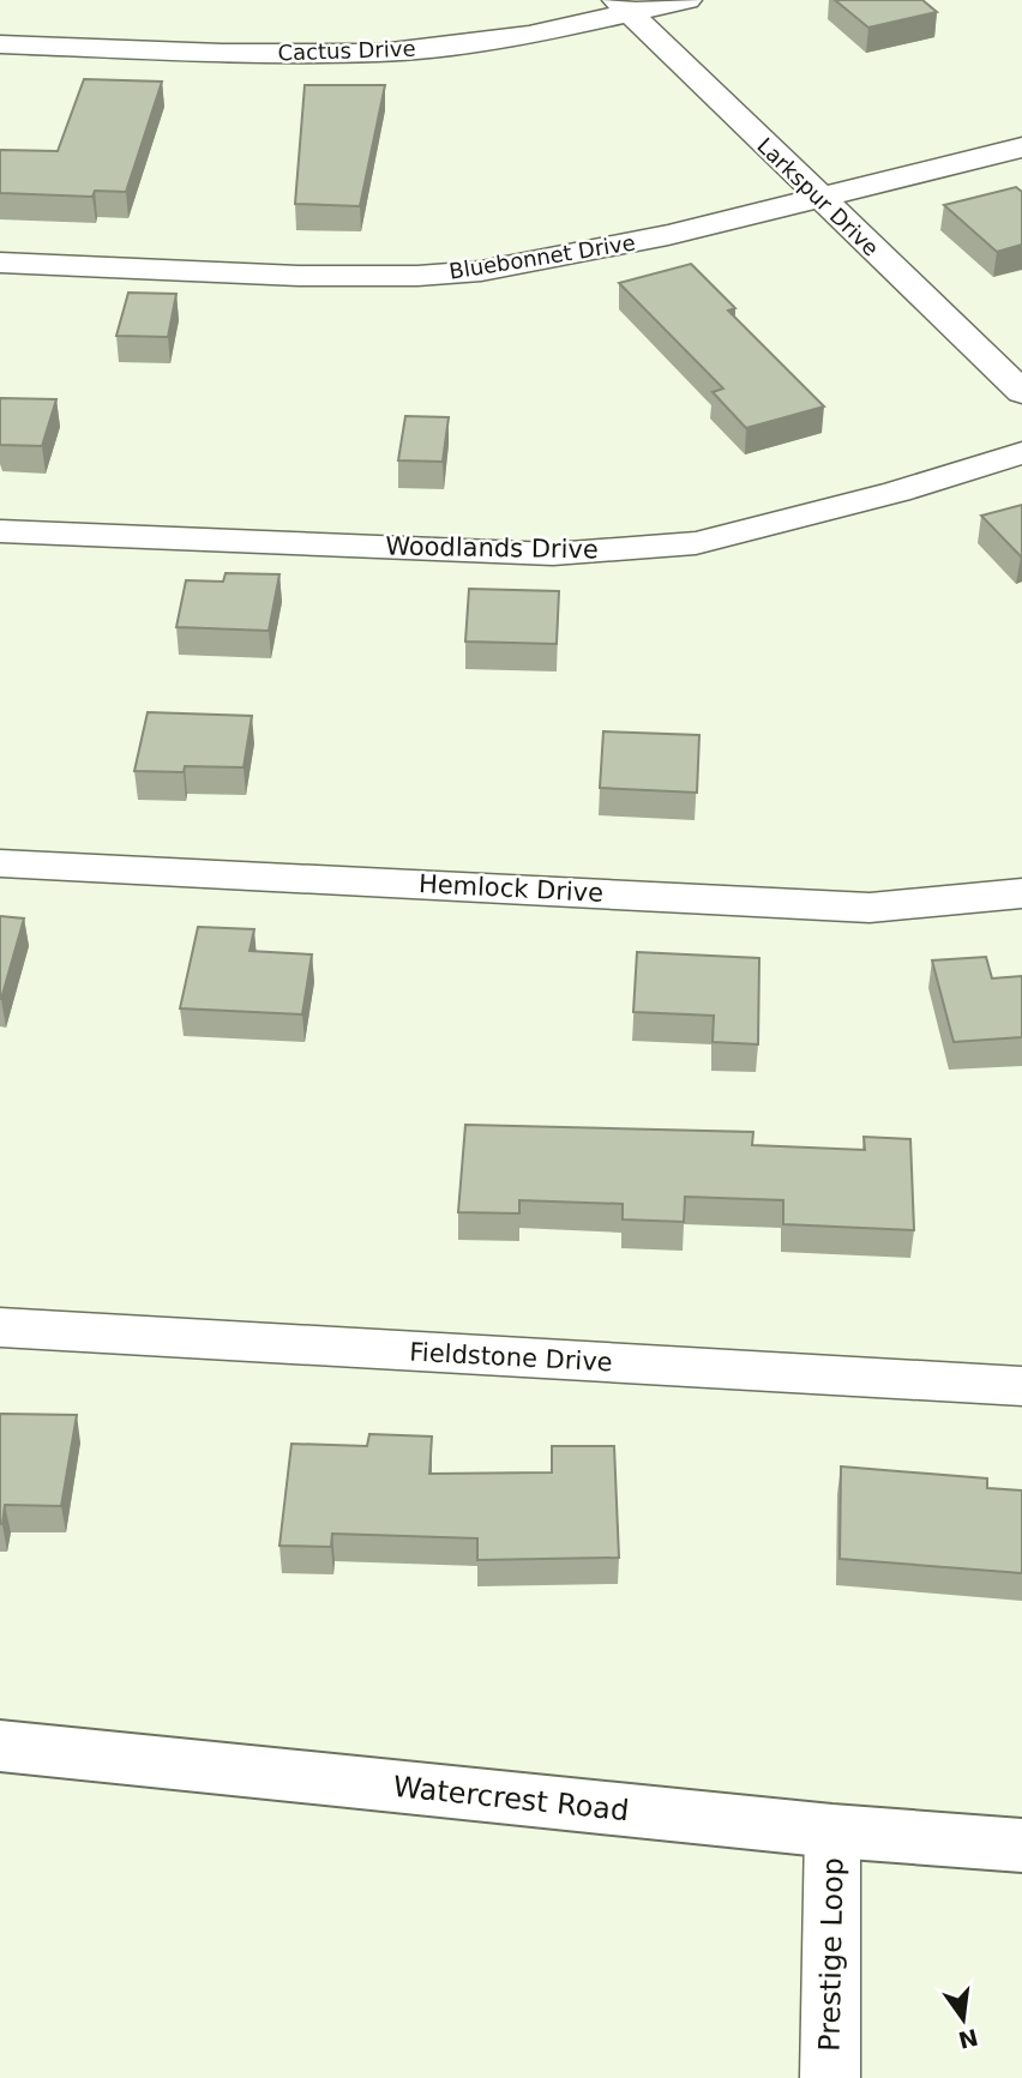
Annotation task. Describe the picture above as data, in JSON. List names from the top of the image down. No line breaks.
{"streets":{"street":["Cactus Drive","Larkspur Drive","Bluebonnet Drive","Woodlands Drive","Hemlock Drive","Fieldstone Drive","Watercrest Road","Prestige Loop"]},"crossings":[["Cactus Drive","Larkspur Drive"],["Larkspur Drive","Bluebonnet Drive"],["Watercrest Road","Prestige Loop"]],"north":"bottom"}
